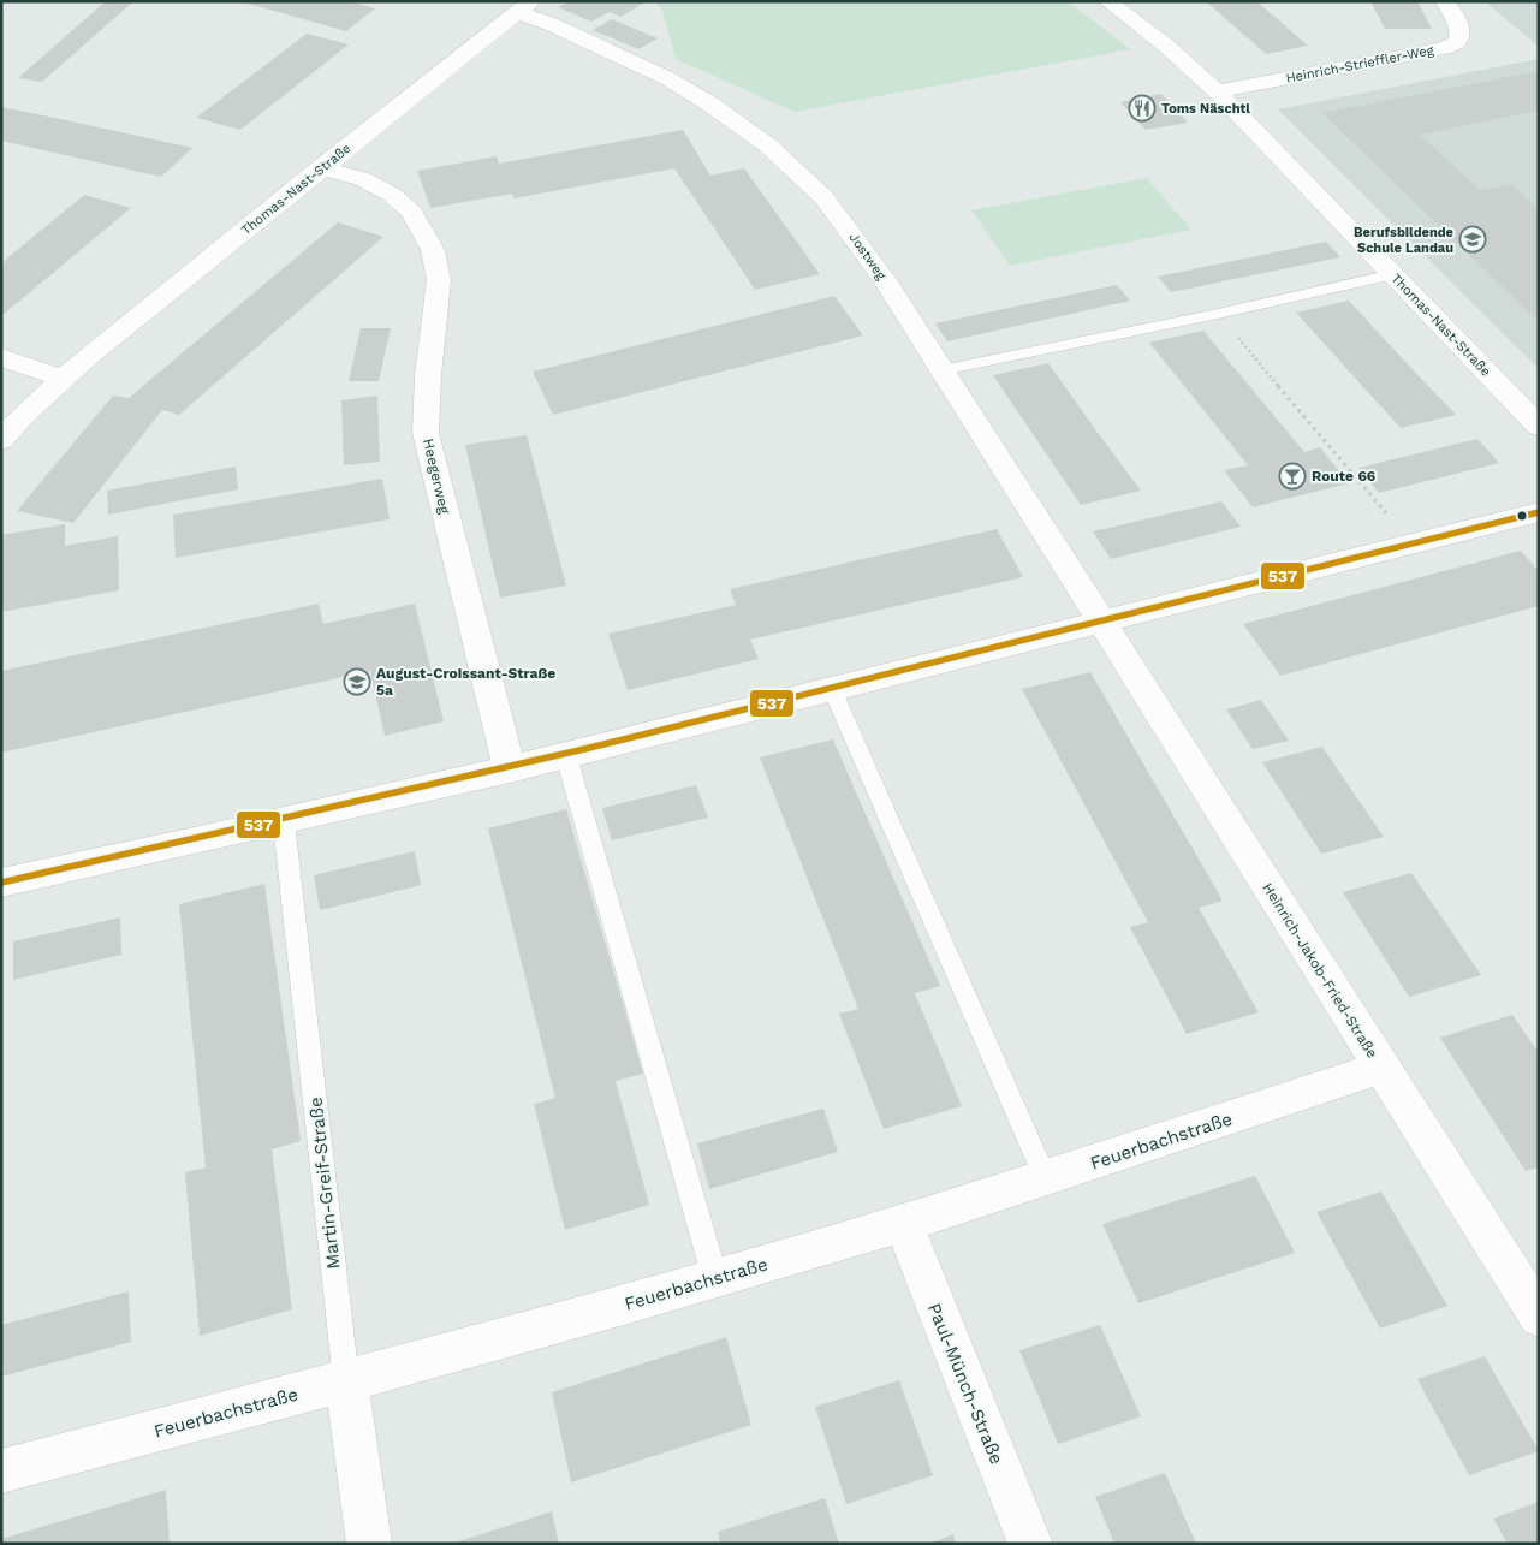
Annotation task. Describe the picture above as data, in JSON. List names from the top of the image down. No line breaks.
{"streets":{"street":["Heinrich-Strieffler-Weg","Thomas-Nast-Straße","Jostweg","Heegerweg","Heinrich-Jakob-Fried-Straße","Feuerbachstraße","Martin-Greif-Straße","Paul-Münch-Straße"]},"crossings":[["Heinrich-Strieffler-Weg","Thomas-Nast-Straße"],["Thomas-Nast-Straße","Jostweg"],["Thomas-Nast-Straße","Heegerweg"],["Jostweg","Heinrich-Jakob-Fried-Straße"],["Heinrich-Jakob-Fried-Straße","Feuerbachstraße"],["Feuerbachstraße","Martin-Greif-Straße"],["Feuerbachstraße","Paul-Münch-Straße"]],"places":{"restaurant":["Toms Näschtl"],"school or university":["Berufsbildende Schule Landau","August-Croissant-Straße 5a"],"bar":["Route 66"]},"lines":["transit line 537"]}
